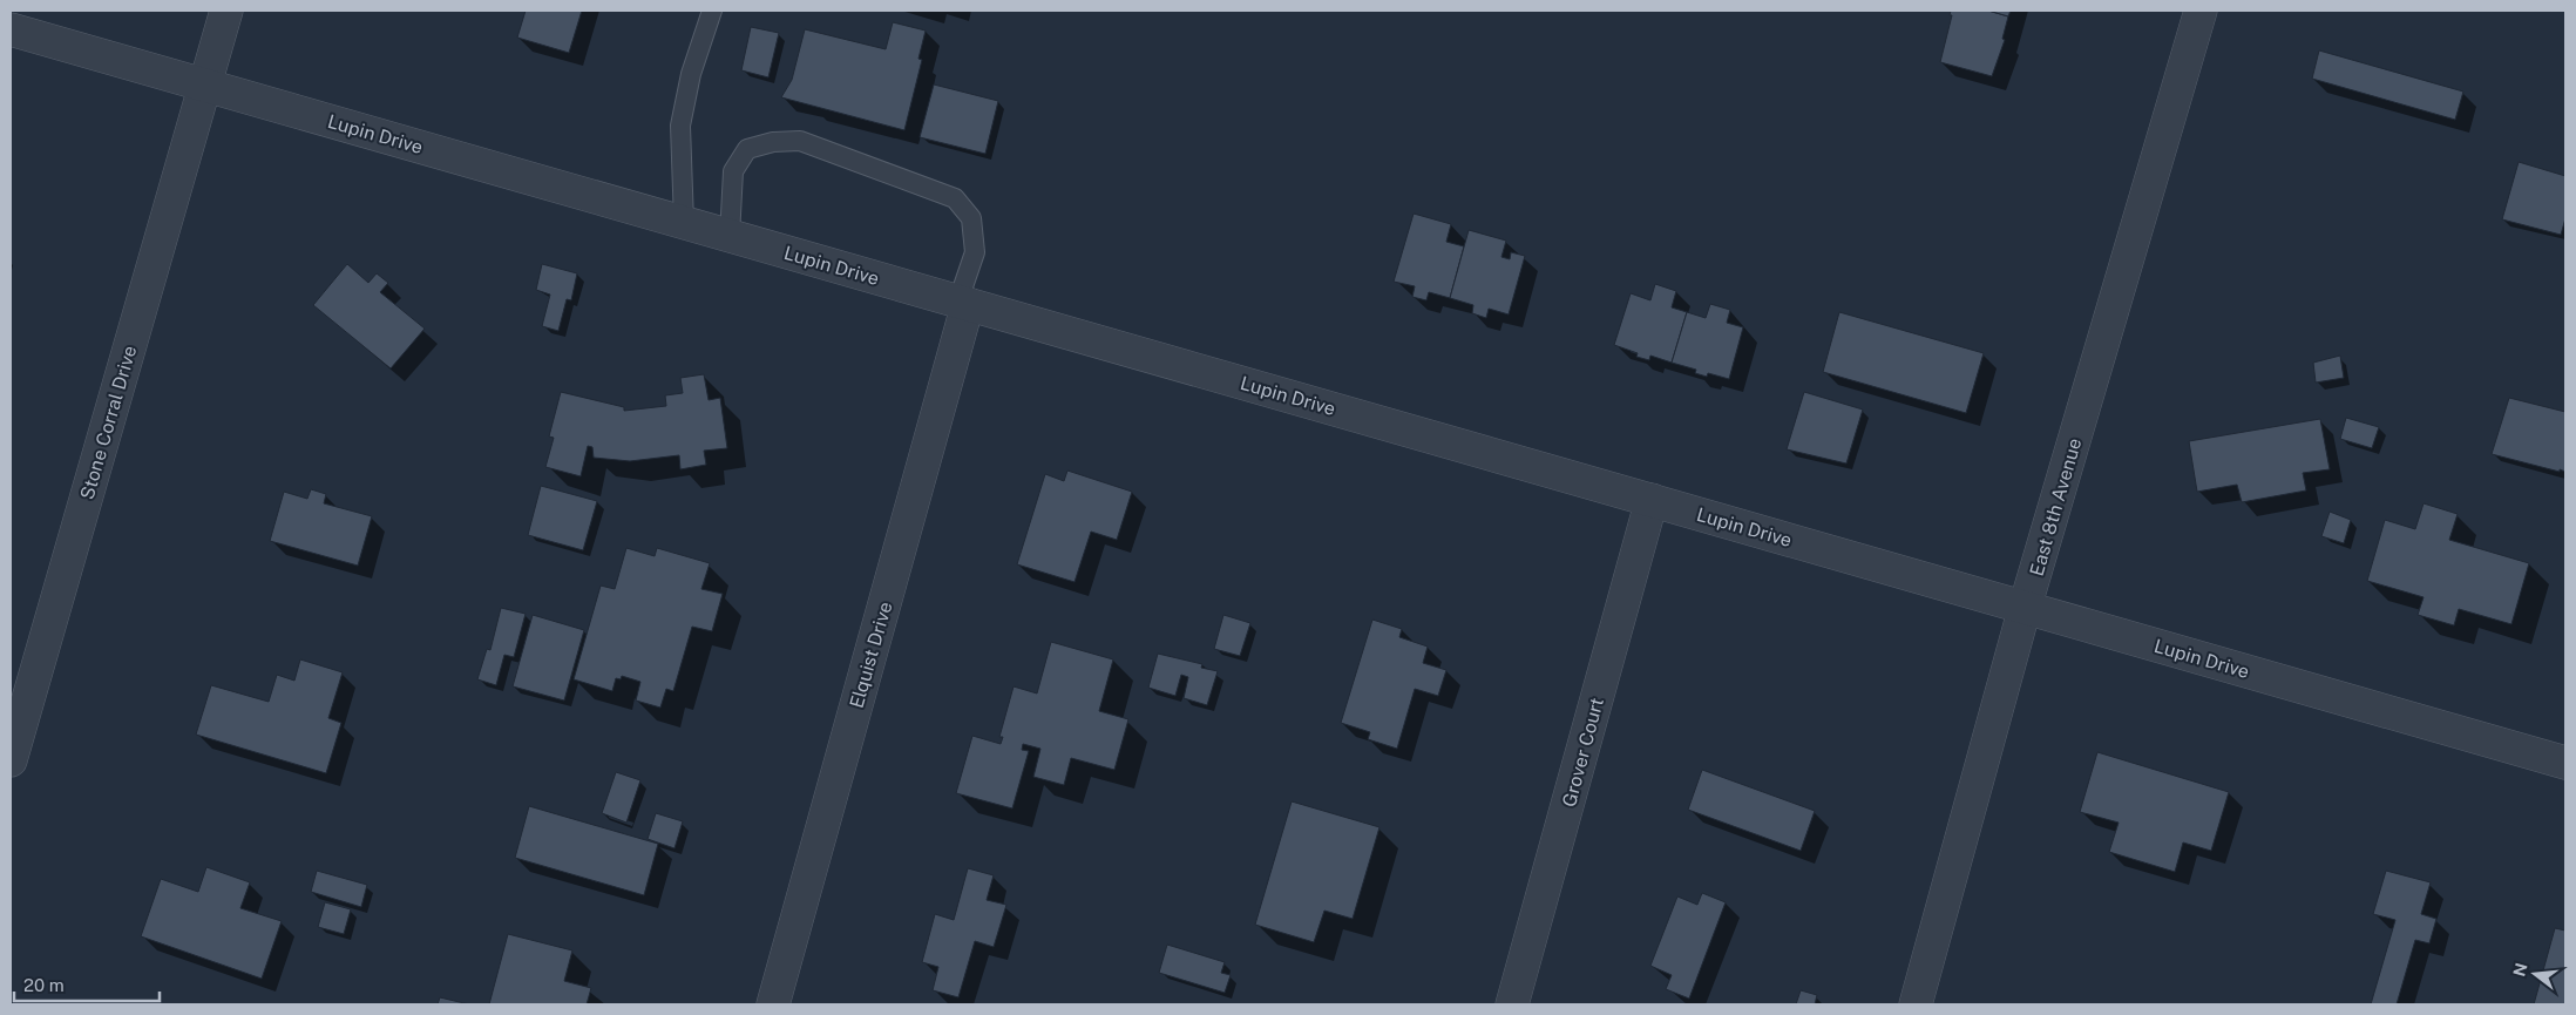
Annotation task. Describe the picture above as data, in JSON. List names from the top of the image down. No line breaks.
{"streets":{"street":["Lupin Drive","Stone Corral Drive","East 8th Avenue","Elquist Drive","Grover Court"]},"crossings":[["Lupin Drive","Stone Corral Drive"],["Lupin Drive","East 8th Avenue"],["Lupin Drive","Elquist Drive"],["Lupin Drive","Grover Court"]],"scale_bar":"20 m","north":"left"}
